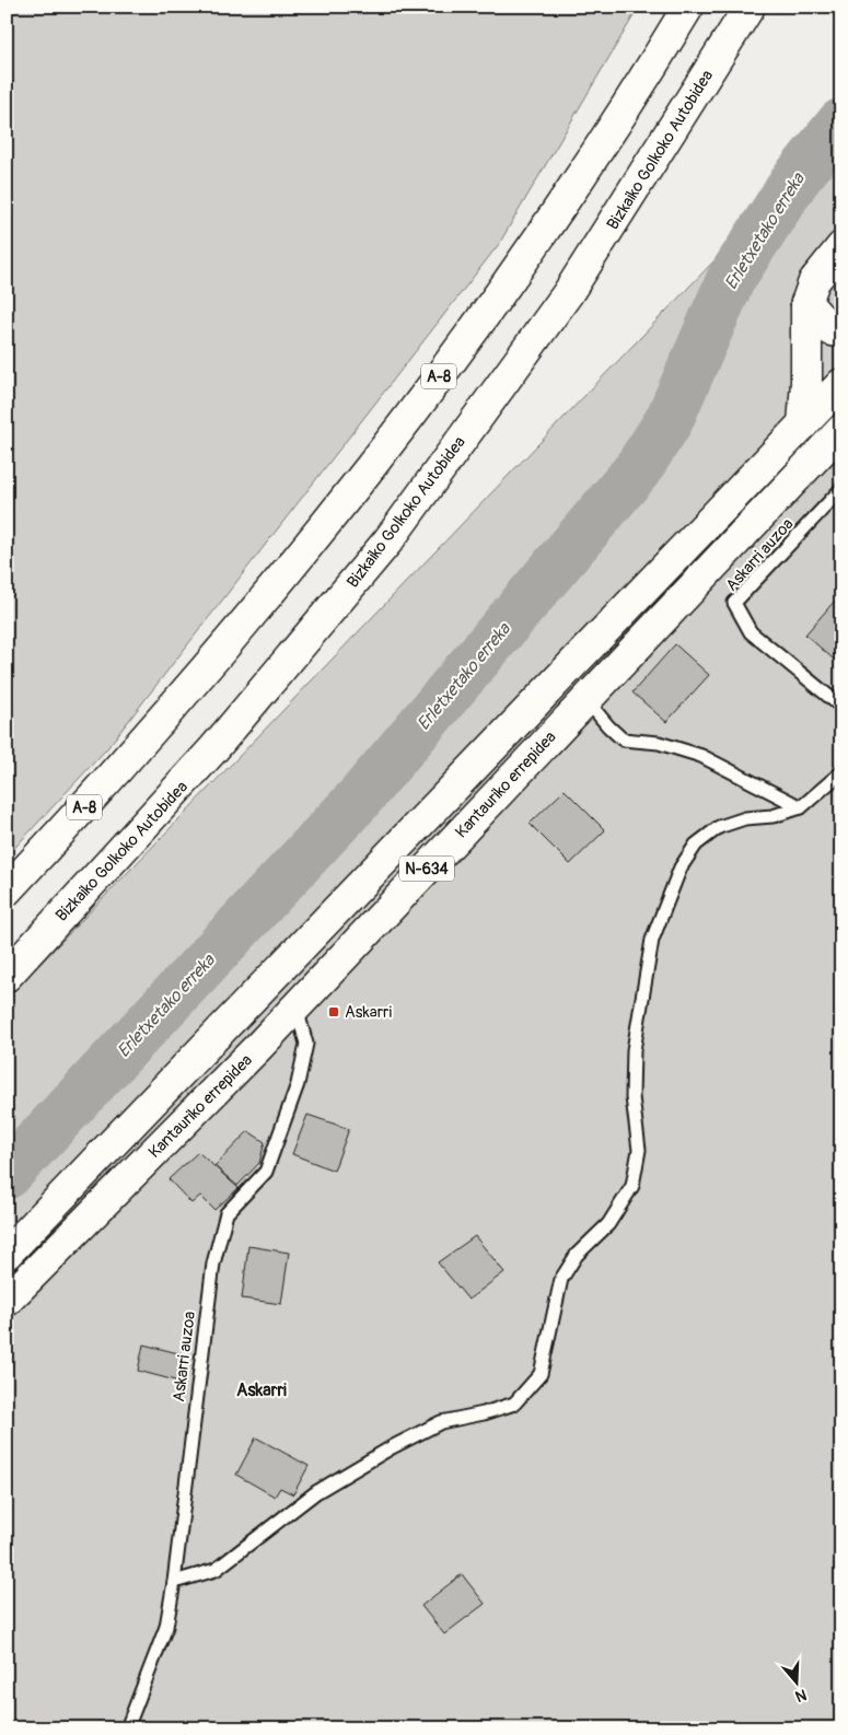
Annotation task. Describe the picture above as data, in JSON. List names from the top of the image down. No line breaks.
{"streets":{"main road":["Bizkaiko Golkoko Autobidea","A-8","Kantauriko errepidea","N-634"],"lane":["Askarri auzoa"]},"crossings":[["Askarri auzoa","Kantauriko errepidea"]],"districts":["Askarri"],"water":["Erletxetako erreka"],"places":{"transit":["Askarri"]},"north":"bottom"}
